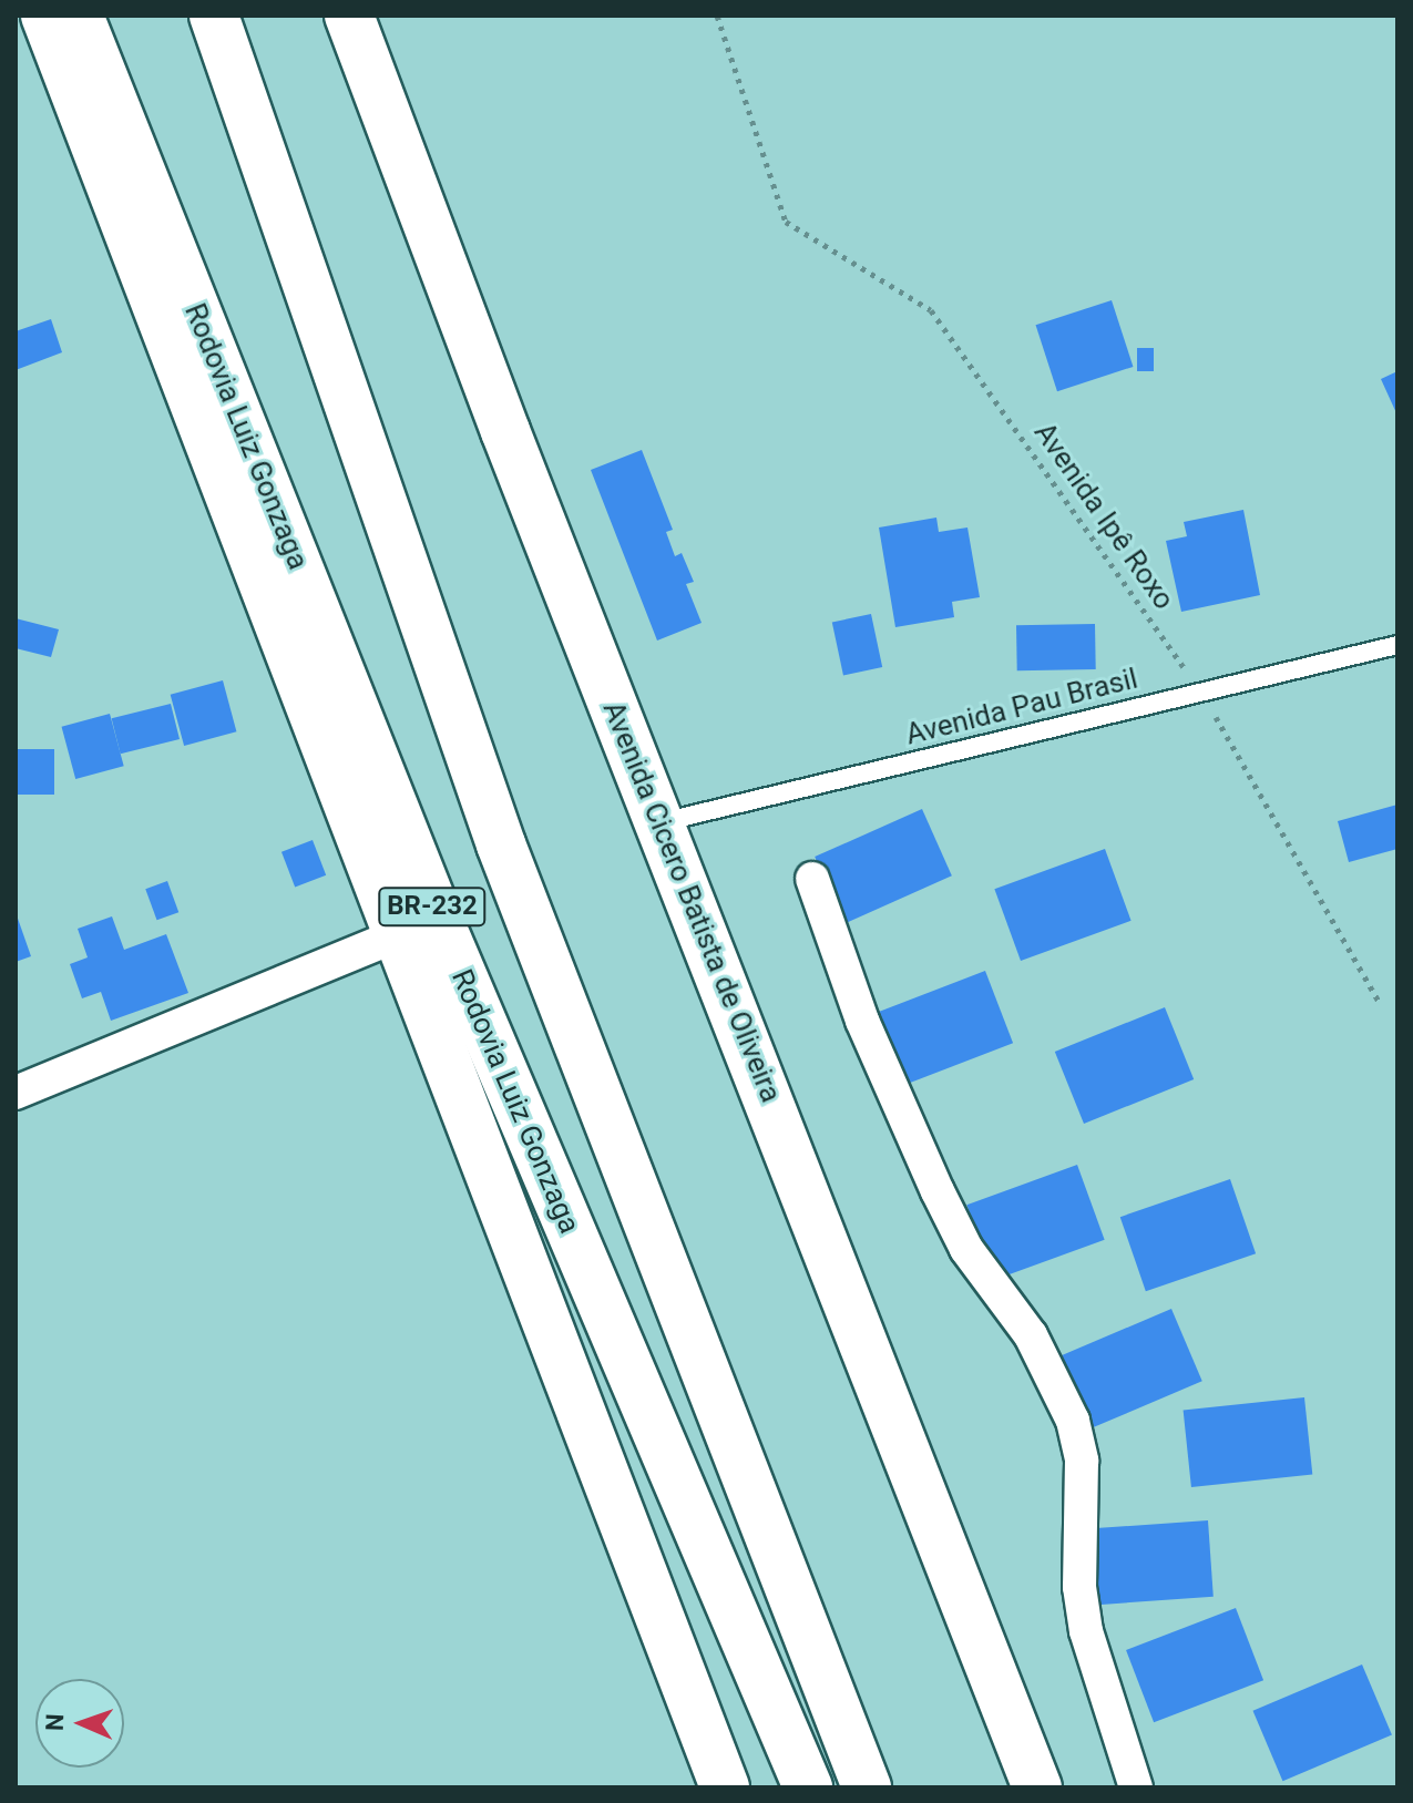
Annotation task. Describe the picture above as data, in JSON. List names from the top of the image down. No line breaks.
{"streets":{"main road":["Rodovia Luiz Gonzaga","Avenida Cicero Batista de Oliveira","BR-232"],"lane":["Avenida Pau Brasil"],"path":["Avenida Ipê Roxo"]},"crossings":[["Avenida Ipê Roxo","Avenida Pau Brasil"],["Avenida Pau Brasil","Avenida Cicero Batista de Oliveira"]],"north":"left"}
